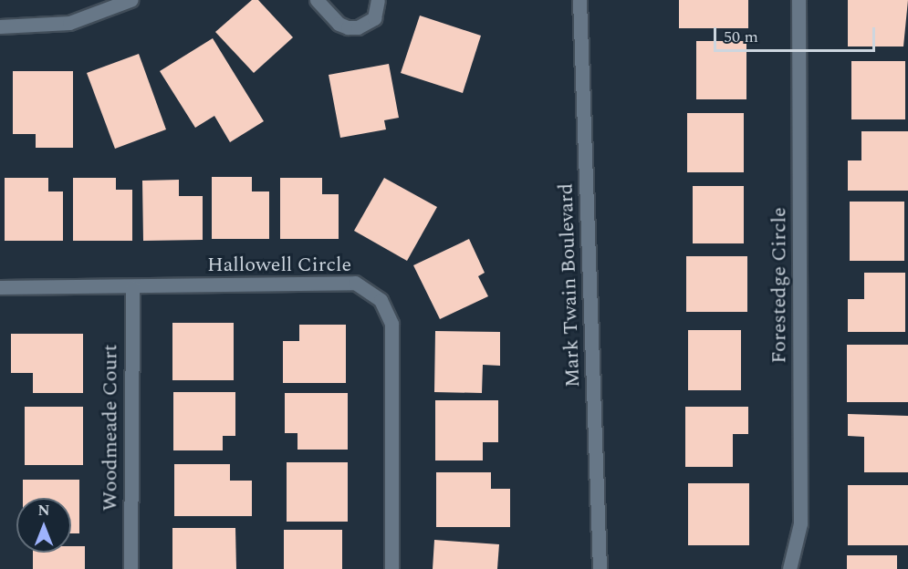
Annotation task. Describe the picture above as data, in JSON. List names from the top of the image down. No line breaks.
{"streets":{"street":["Hallowell Circle","Mark Twain Boulevard","Forestedge Circle","Woodmeade Court"]},"crossings":[["Hallowell Circle","Woodmeade Court"]],"scale_bar":"50 m","north":"top"}
